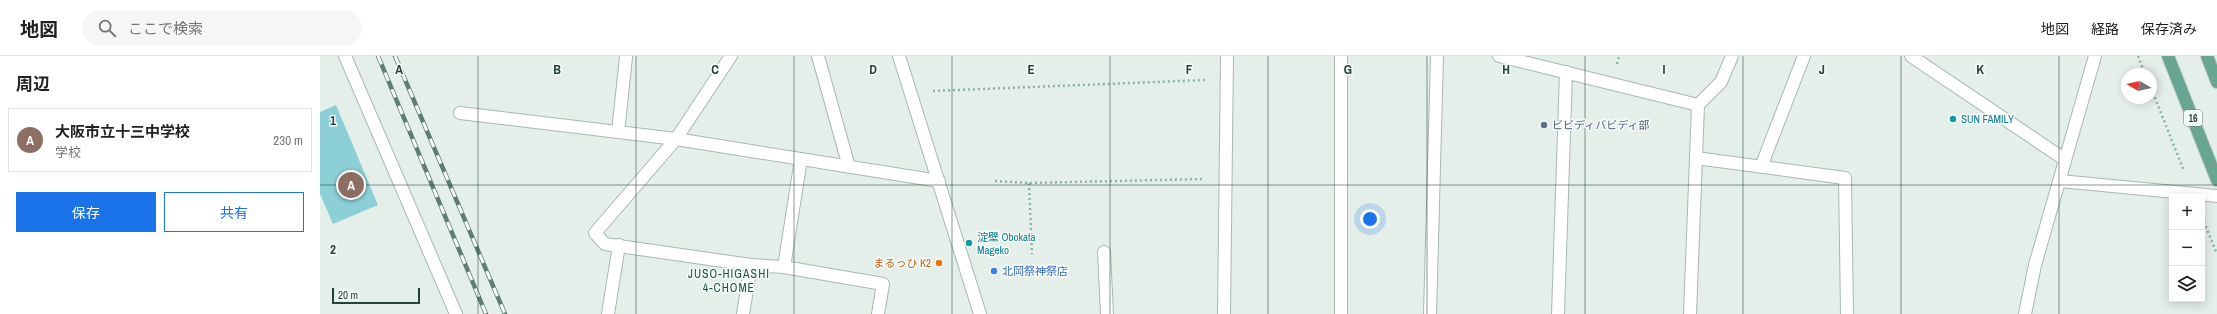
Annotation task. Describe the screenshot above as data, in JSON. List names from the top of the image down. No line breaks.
{"streets":{"main road":["16"]},"districts":["JUSO-HIGASHI 4-CHOME"],"places":["SUN FAMILY","ビビディバビディ部","淀壁 Obokata Mageko","まるっひ K2","北岡祭神祭店"],"scale_bar":"20 m","north":"left","page":{"header":"地図","search":"ここで検索","nav":["地図","経路","保存済み"],"heading":"周辺","list":[{"mark":"A","name":"大阪市立十三中学校","note":"学校","value":"230 m"}],"pins":"A","buttons":["保存","共有"],"map_buttons":["+","−"],"scale":"20 m"},"grid":{"columns":["A","B","C","D","E","F","G","H","I","J","K"],"rows":["1","2"]}}
